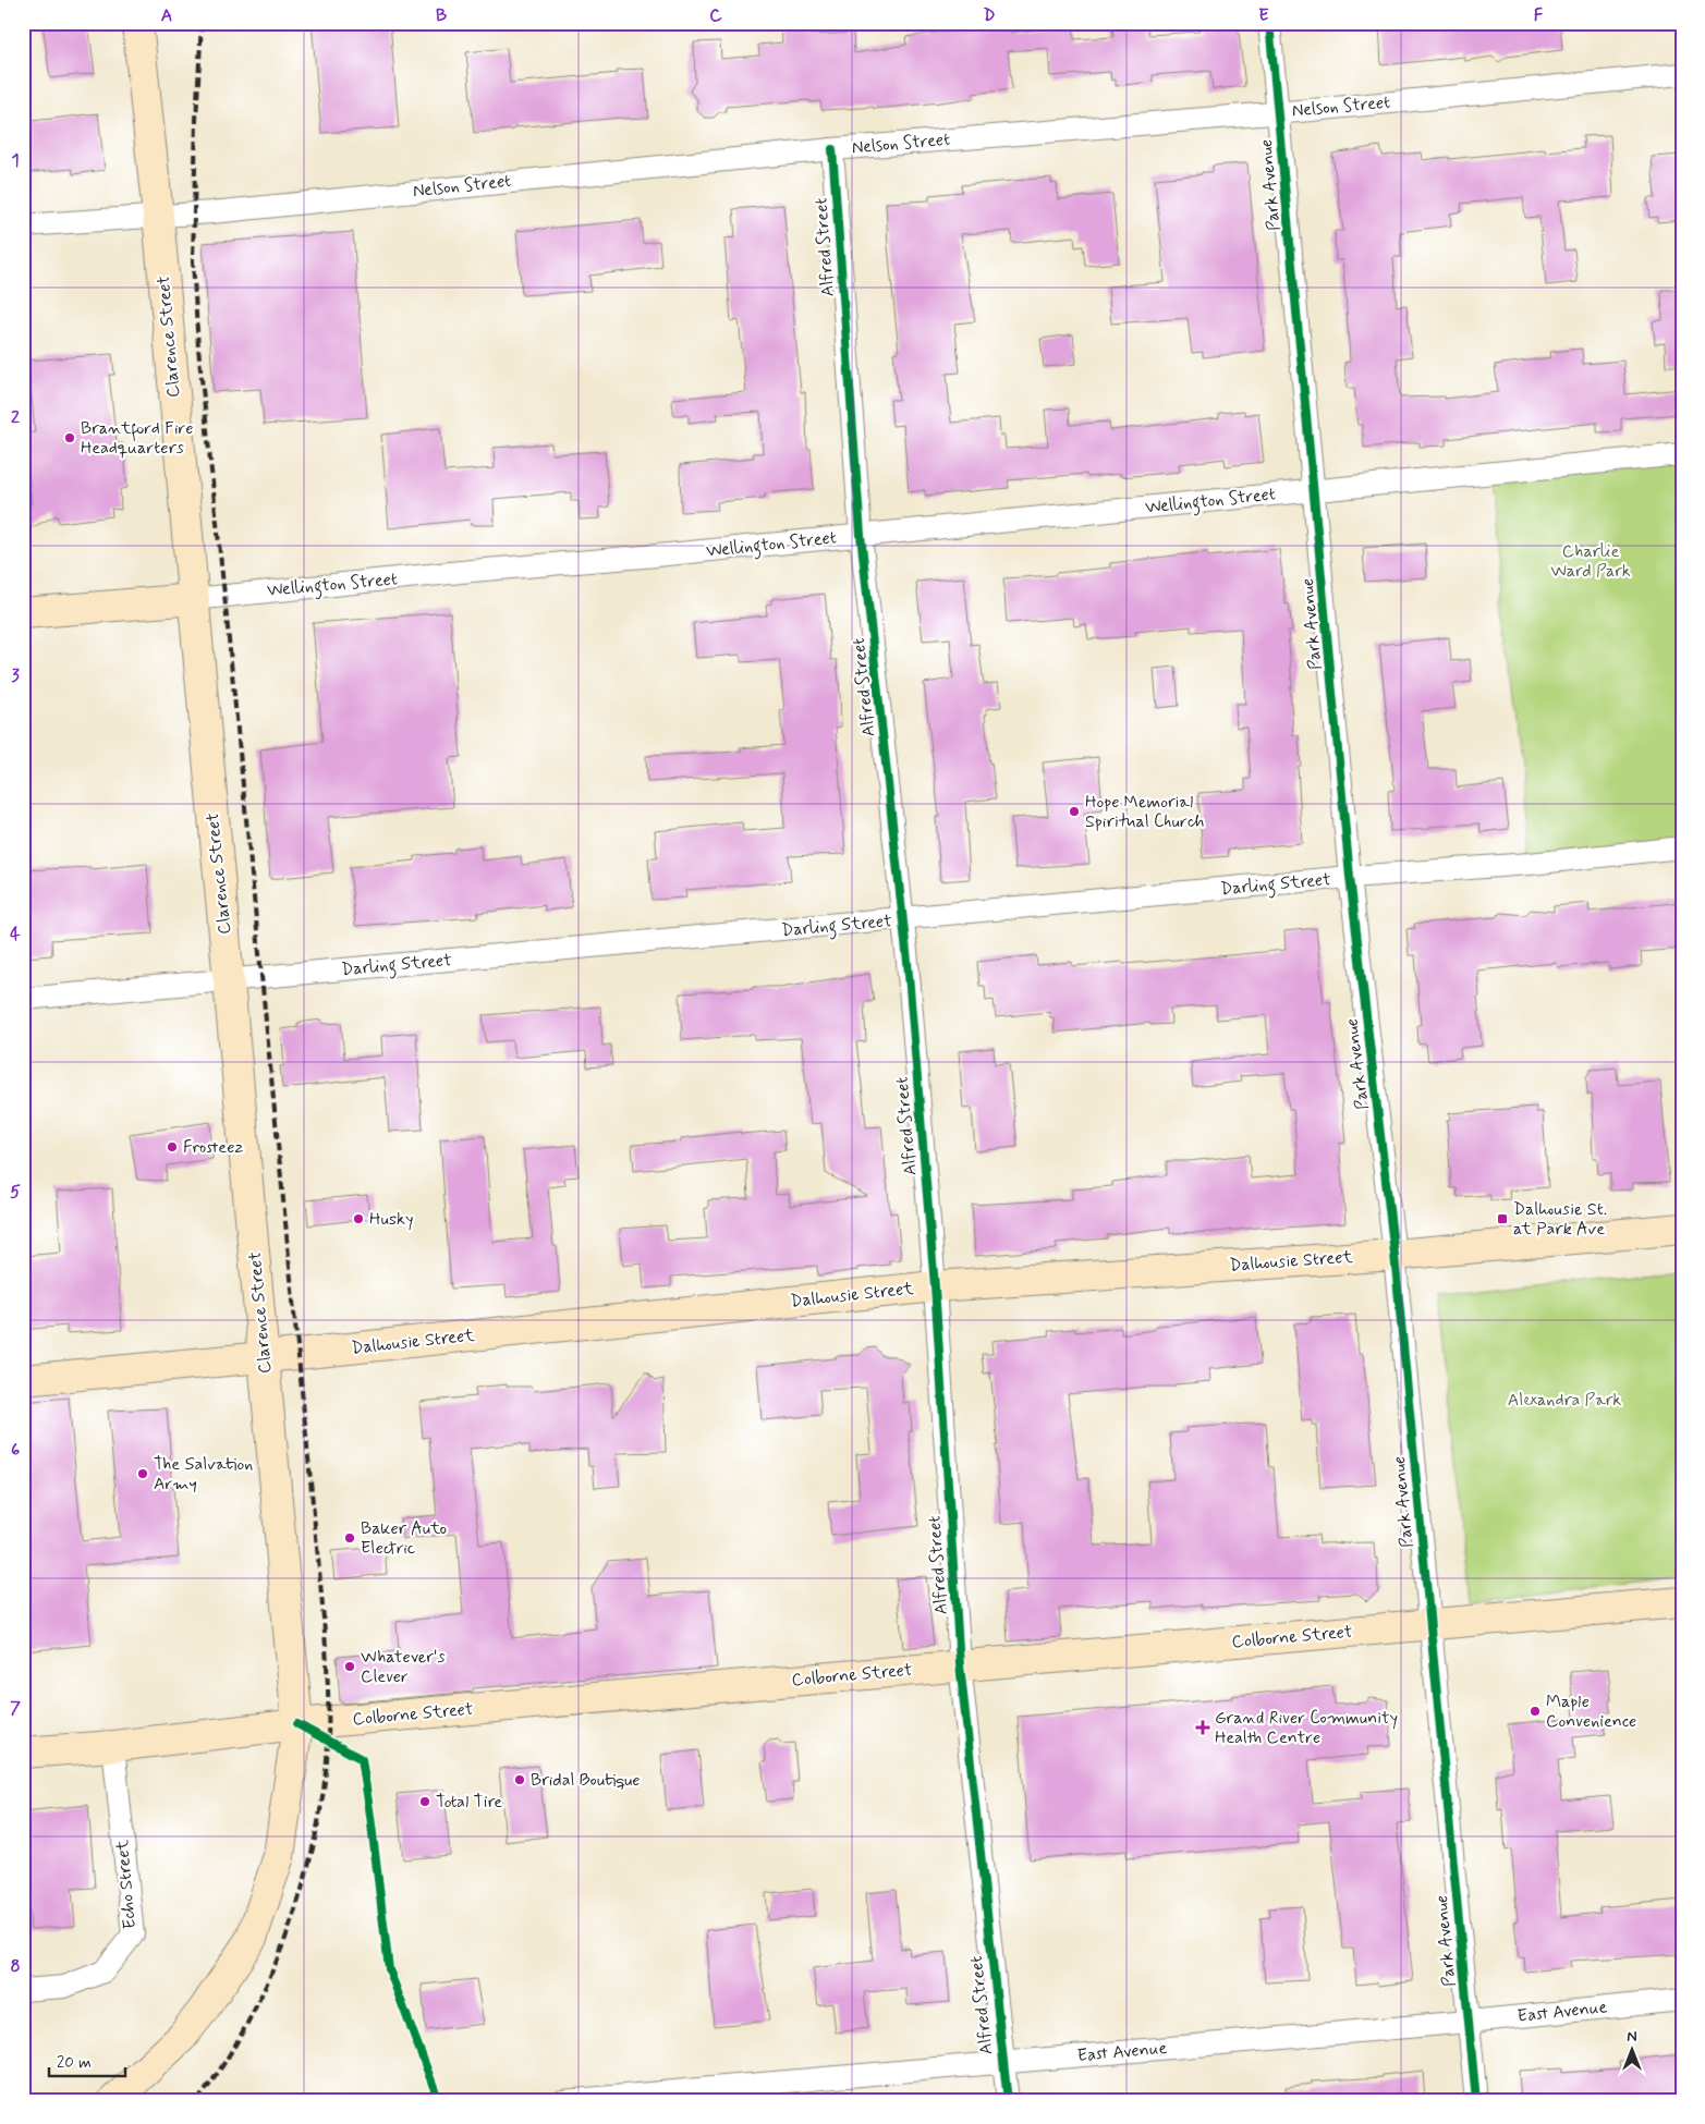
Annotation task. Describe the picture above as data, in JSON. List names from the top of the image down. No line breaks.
{"streets":{"main road":["Clarence Street","Wellington Street","Dalhousie Street","Colborne Street"],"street":["Nelson Street","Park Avenue","Alfred Street","Darling Street","Echo Street","East Avenue"]},"crossings":[["Nelson Street","Park Avenue"],["Nelson Street","Alfred Street"],["Nelson Street","Clarence Street"],["Park Avenue","Wellington Street"],["Park Avenue","Darling Street"],["Park Avenue","Dalhousie Street"],["Park Avenue","Colborne Street"],["Park Avenue","East Avenue"],["Alfred Street","Wellington Street"],["Alfred Street","Darling Street"],["Alfred Street","Dalhousie Street"],["Alfred Street","Colborne Street"],["Alfred Street","East Avenue"],["Clarence Street","Wellington Street"],["Clarence Street","Darling Street"],["Clarence Street","Dalhousie Street"],["Clarence Street","Colborne Street"],["Colborne Street","Echo Street"]],"parks":["Charlie Ward Park","Alexandra Park"],"places":{"other":["Brantford Fire Headquarters","Hope Memorial Spiritual Church","Frosteez","Husky","The Salvation Army","Baker Auto Electric","Whatever's Clever","Maple Convenience","Bridal Boutique","Total Tire"],"transit":["Dalhousie St. at Park Ave"],"health":["Grand River Community Health Centre"]},"scale_bar":"20 m","north":"top","grid":{"columns":["A","B","C","D","E","F"],"rows":["1","2","3","4","5","6","7","8"]}}
